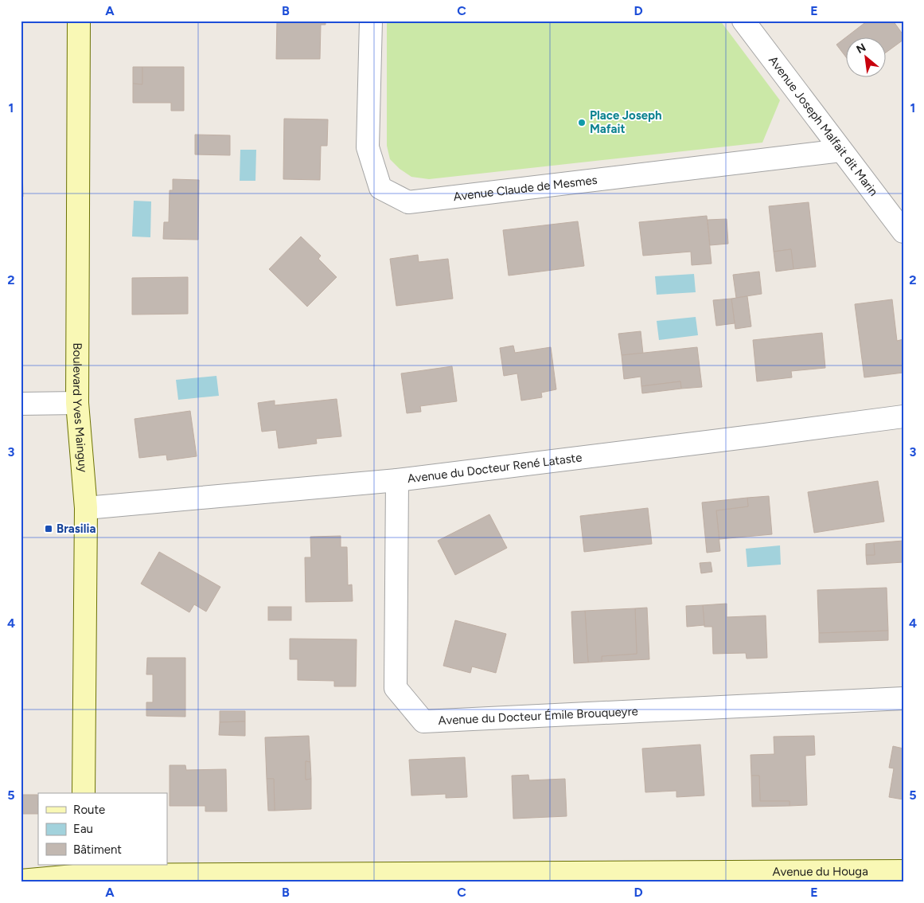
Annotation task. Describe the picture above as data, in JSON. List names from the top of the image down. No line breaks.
{"streets":{"main road":["Boulevard Yves Mainguy","Avenue du Houga"],"street":["Avenue Joseph Malfait dit Marin","Avenue Claude de Mesmes","Avenue du Docteur René Lataste","Avenue du Docteur Émile Brouqueyre"]},"crossings":[["Avenue Joseph Malfait dit Marin","Avenue Claude de Mesmes"],["Boulevard Yves Mainguy","Avenue du Docteur René Lataste"],["Avenue du Docteur René Lataste","Avenue du Docteur Émile Brouqueyre"]],"places":{"other":["Place Joseph Mafait"],"transit":["Brasilia"]},"legend":["Route","Eau","Bâtiment"],"north":"top left","grid":{"columns":["A","B","C","D","E"],"rows":["1","2","3","4","5"]}}
